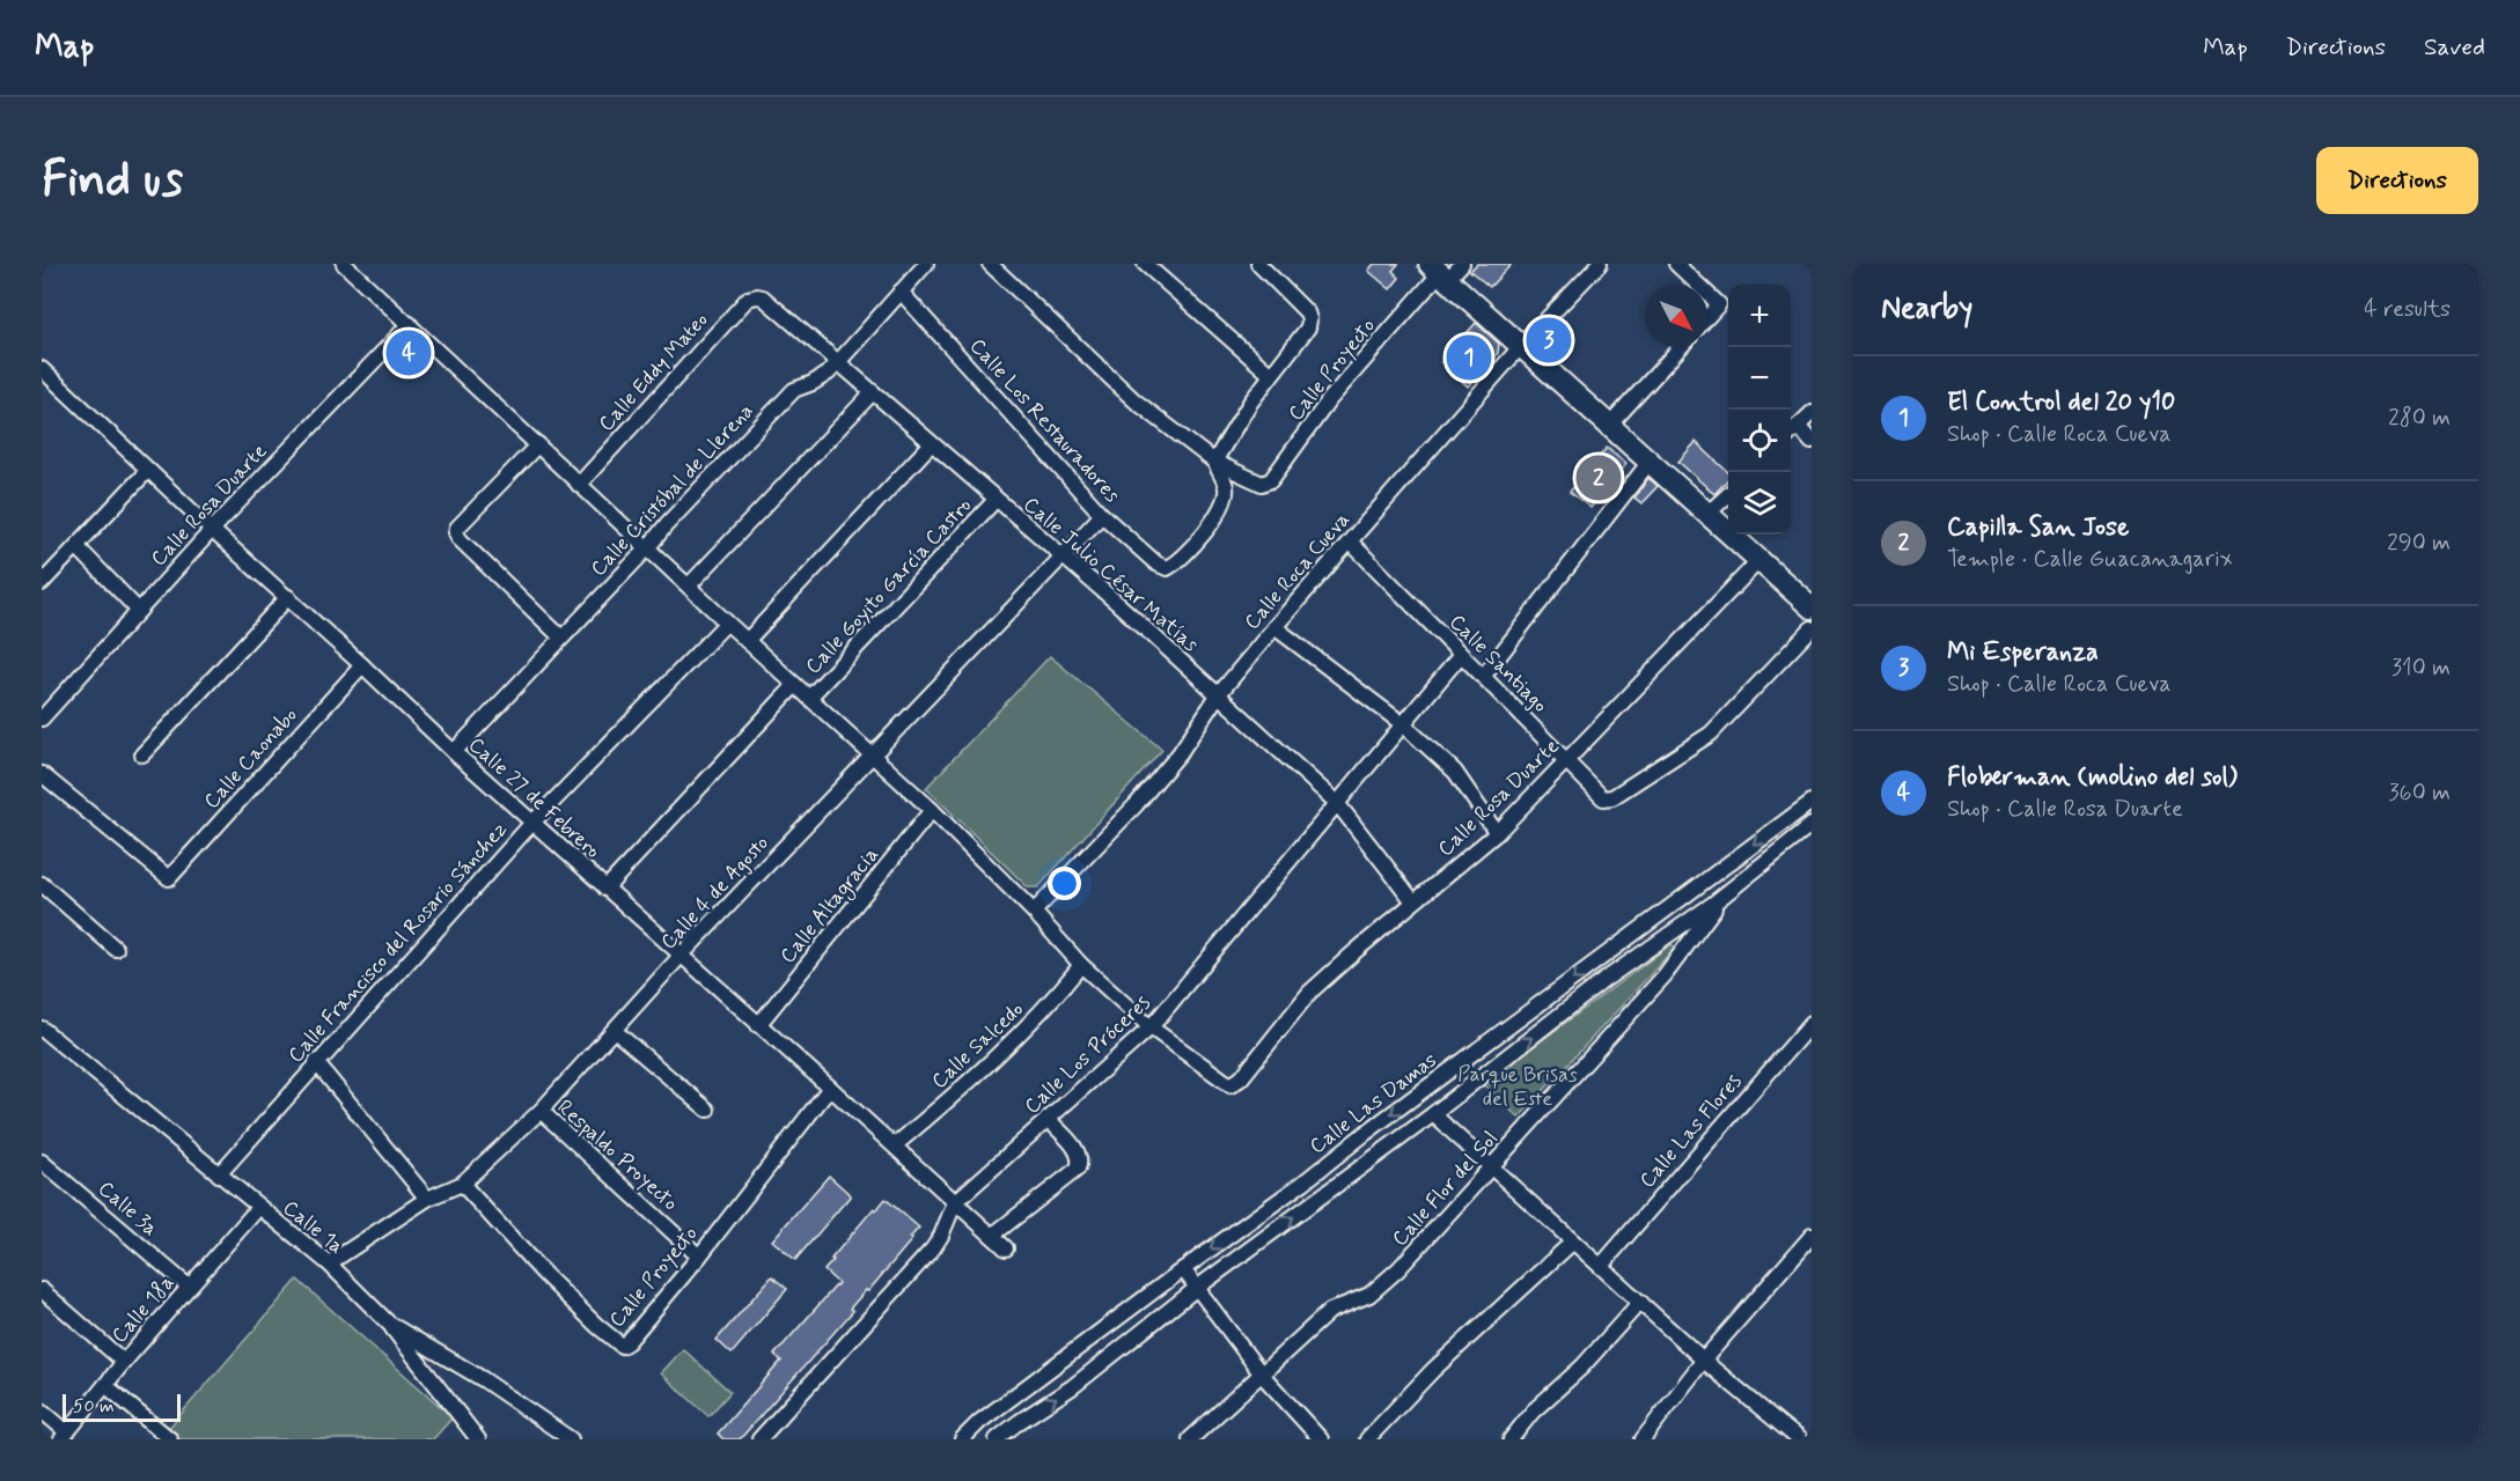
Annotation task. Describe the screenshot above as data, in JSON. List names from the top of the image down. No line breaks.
{"streets":{"street":["Calle Proyecto","Calle Eddy Mateo","Calle Los Restauradores","Calle Cristóbal de Llerena","Calle Rosa Duarte","Calle Roca Cueva","Calle Julio César Matías","Calle Goyito García Castro","Calle Santiago","Calle Caonabo","Calle 27 de Febrero","Calle 4 de Agosto","Calle Altagracia","Calle Francisco del Rosario Sánchez","Calle Salcedo","Calle Los Próceres","Calle Las Damas","Calle Las Flores","Respaldo Proyecto","Calle Flor del Sol","Calle 3a","Calle 1a","Calle 18a"]},"crossings":[["Calle Proyecto","Calle Los Restauradores"],["Calle Proyecto","Calle 27 de Febrero"],["Calle Proyecto","Calle 4 de Agosto"],["Calle Proyecto","Respaldo Proyecto"],["Calle Eddy Mateo","Calle Julio César Matías"],["Calle Los Restauradores","Calle Cristóbal de Llerena"],["Calle Los Restauradores","Calle 4 de Agosto"],["Calle Cristóbal de Llerena","Calle Julio César Matías"],["Calle Cristóbal de Llerena","Calle 27 de Febrero"],["Calle Rosa Duarte","Calle Julio César Matías"],["Calle Rosa Duarte","Calle Santiago"],["Calle Rosa Duarte","Calle 27 de Febrero"],["Calle Rosa Duarte","Calle Los Próceres"],["Calle Roca Cueva","Calle Julio César Matías"],["Calle Roca Cueva","Calle Santiago"],["Calle Julio César Matías","Calle Goyito García Castro"],["Calle Julio César Matías","Calle 4 de Agosto"],["Calle Julio César Matías","Calle Los Próceres"],["Calle Goyito García Castro","Calle 27 de Febrero"],["Calle Santiago","Calle Los Próceres"],["Calle Caonabo","Calle 27 de Febrero"],["Calle 27 de Febrero","Calle 4 de Agosto"],["Calle 27 de Febrero","Calle Altagracia"],["Calle 27 de Febrero","Calle Francisco del Rosario Sánchez"],["Calle 27 de Febrero","Calle Salcedo"],["Calle 27 de Febrero","Calle Los Próceres"],["Calle 4 de Agosto","Respaldo Proyecto"],["Calle 4 de Agosto","Calle 1a"],["Calle Francisco del Rosario Sánchez","Calle 1a"],["Calle 3a","Calle 18a"],["Calle 1a","Calle 18a"]],"parks":["Parque Brisas del Este"],"scale_bar":"50 m","north":"bottom right","page":{"header":"Map","nav":["Map","Directions","Saved"],"buttons":"Directions","title":"Find us","heading":["Nearby","4 results"],"map_buttons":["+","−"],"pins":["3","4","1","2"],"list":[{"mark":"1","name":"El Control del 20 y10","note":"Shop · Calle Roca Cueva","value":"280 m"},{"mark":"2","name":"Capilla San Jose","note":"Temple · Calle Guacanagarix","value":"290 m"},{"mark":"3","name":"Mi Esperanza","note":"Shop · Calle Roca Cueva","value":"310 m"},{"mark":"4","name":"Floberman (molino del sol)","note":"Shop · Calle Rosa Duarte","value":"360 m"}],"scale":"50 m"}}
